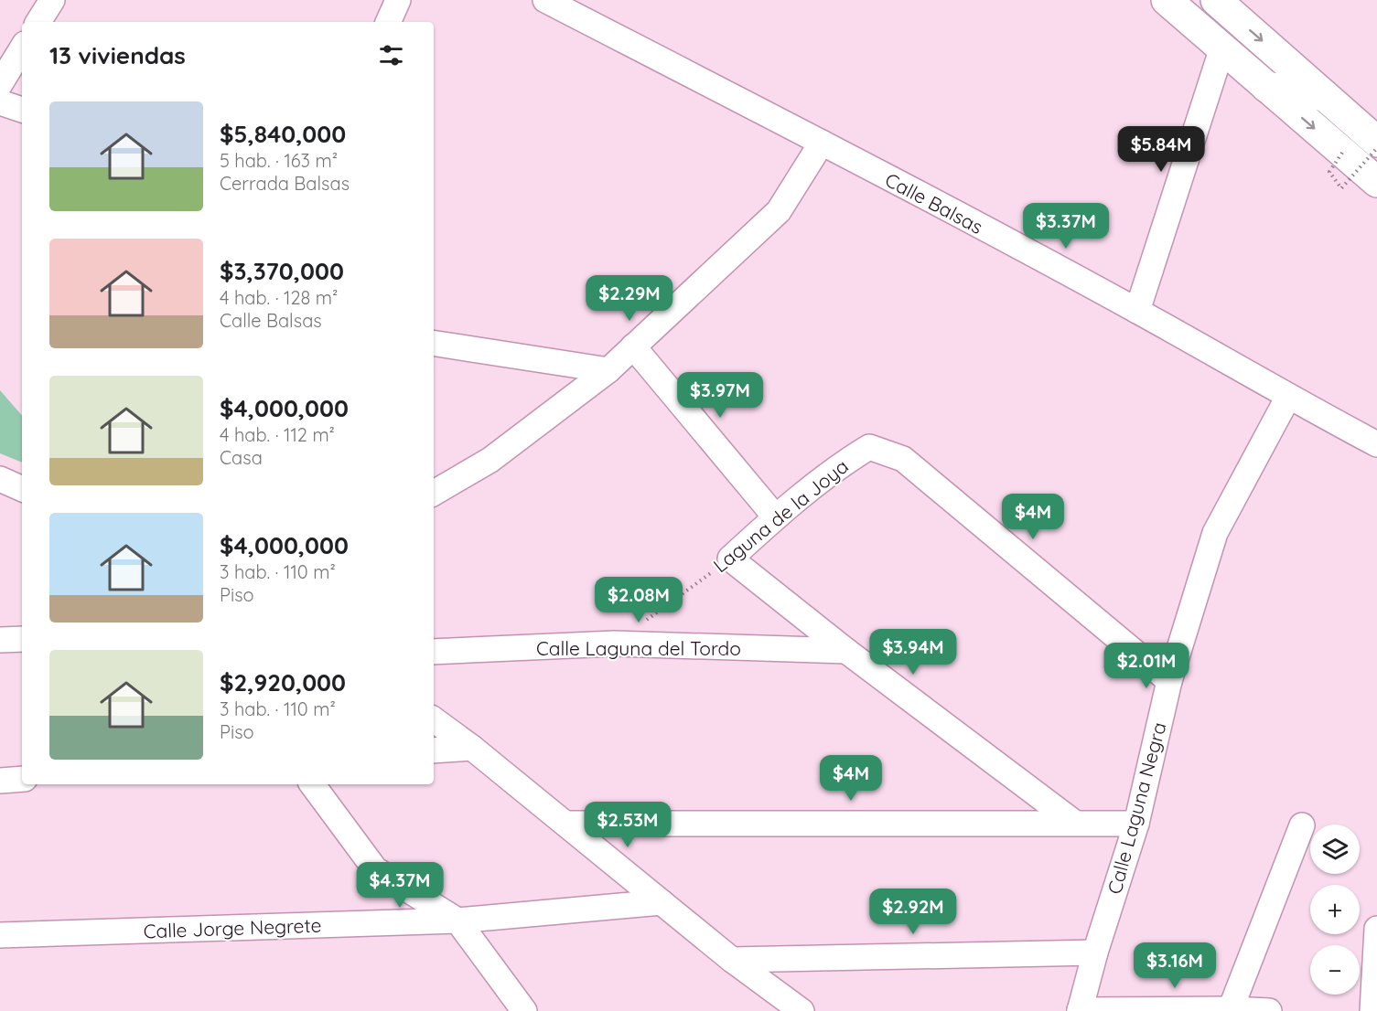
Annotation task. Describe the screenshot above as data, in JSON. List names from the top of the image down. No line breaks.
{"streets":{"street":["Calle Balsas","Laguna de la Joya","Calle Laguna del Tordo","Calle Laguna Negra","Calle Jorge Negrete"]},"crossings":[["Calle Balsas","Calle Laguna Negra"],["Laguna de la Joya","Calle Laguna del Tordo"],["Laguna de la Joya","Calle Laguna Negra"]],"page":{"heading":"13 viviendas","list":[{"name":"$5,840,000","note":"5 hab. · 163 m² · Cerrada Balsas"},{"name":"$3,370,000","note":"4 hab. · 128 m² · Calle Balsas"},{"name":"$4,000,000","note":"4 hab. · 112 m² · Casa"},{"name":"$4,000,000","note":"3 hab. · 110 m² · Piso"},{"name":"$2,920,000","note":"3 hab. · 110 m² · Piso"}],"price":["$5.84M","$3.37M","$2.29M","$3.97M","$4M","$2.08M","$3.94M","$2.01M","$4M","$2.53M","$4.37M","$2.92M","$3.16M"],"map_buttons":["+","−"]}}
